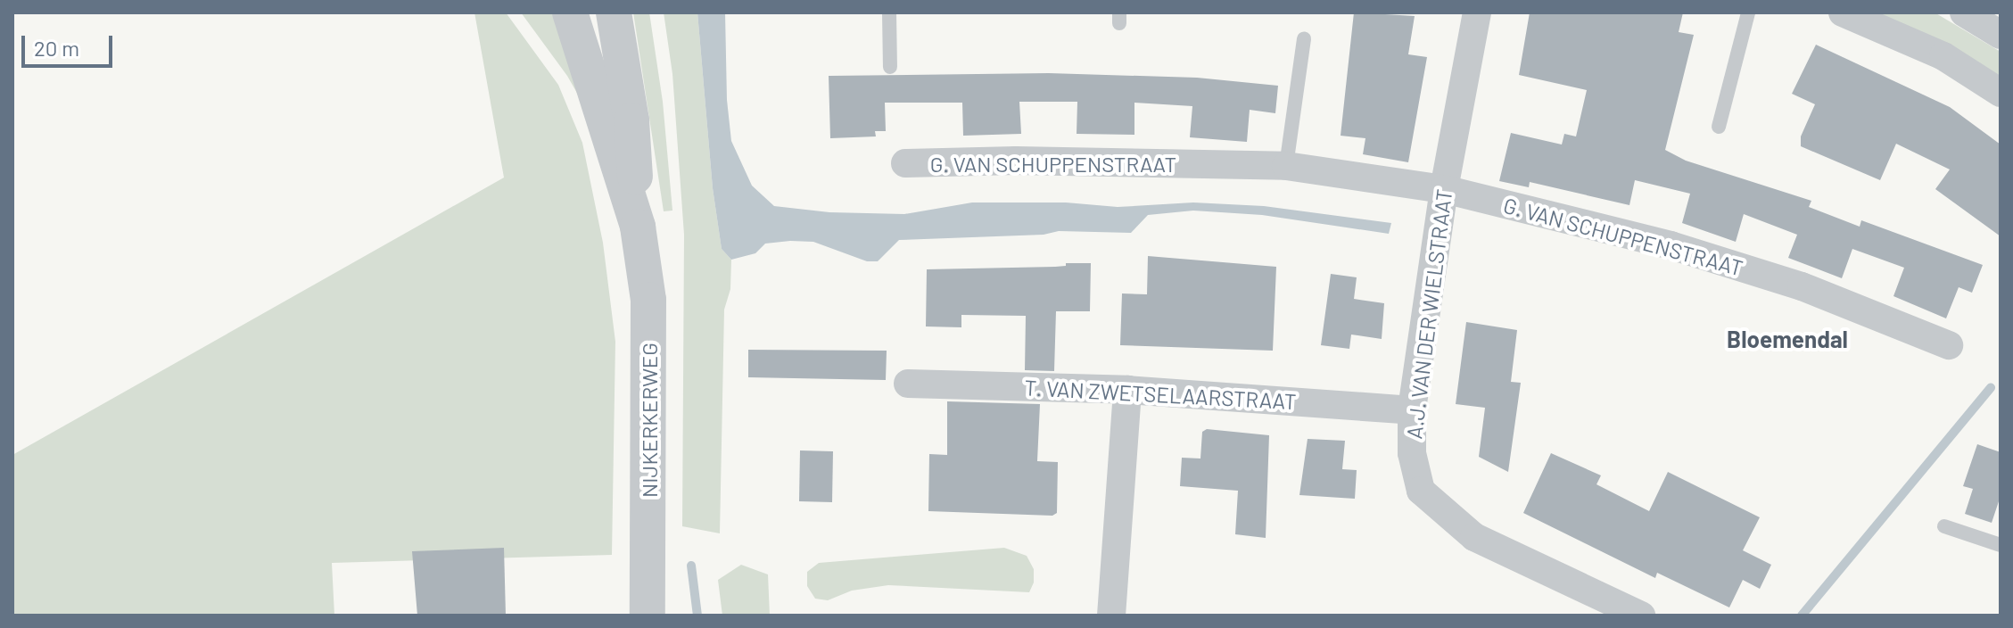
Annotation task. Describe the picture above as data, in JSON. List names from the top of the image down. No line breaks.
{"streets":{"street":["G. VAN SCHUPPENSTRAAT","A.J. VAN DER WIELSTRAAT","T. VAN ZWETSELAARSTRAAT","NIJKERKERWEG"]},"crossings":[["G. VAN SCHUPPENSTRAAT","A.J. VAN DER WIELSTRAAT"],["A.J. VAN DER WIELSTRAAT","T. VAN ZWETSELAARSTRAAT"]],"districts":["Bloemendal"],"scale_bar":"20 m"}
